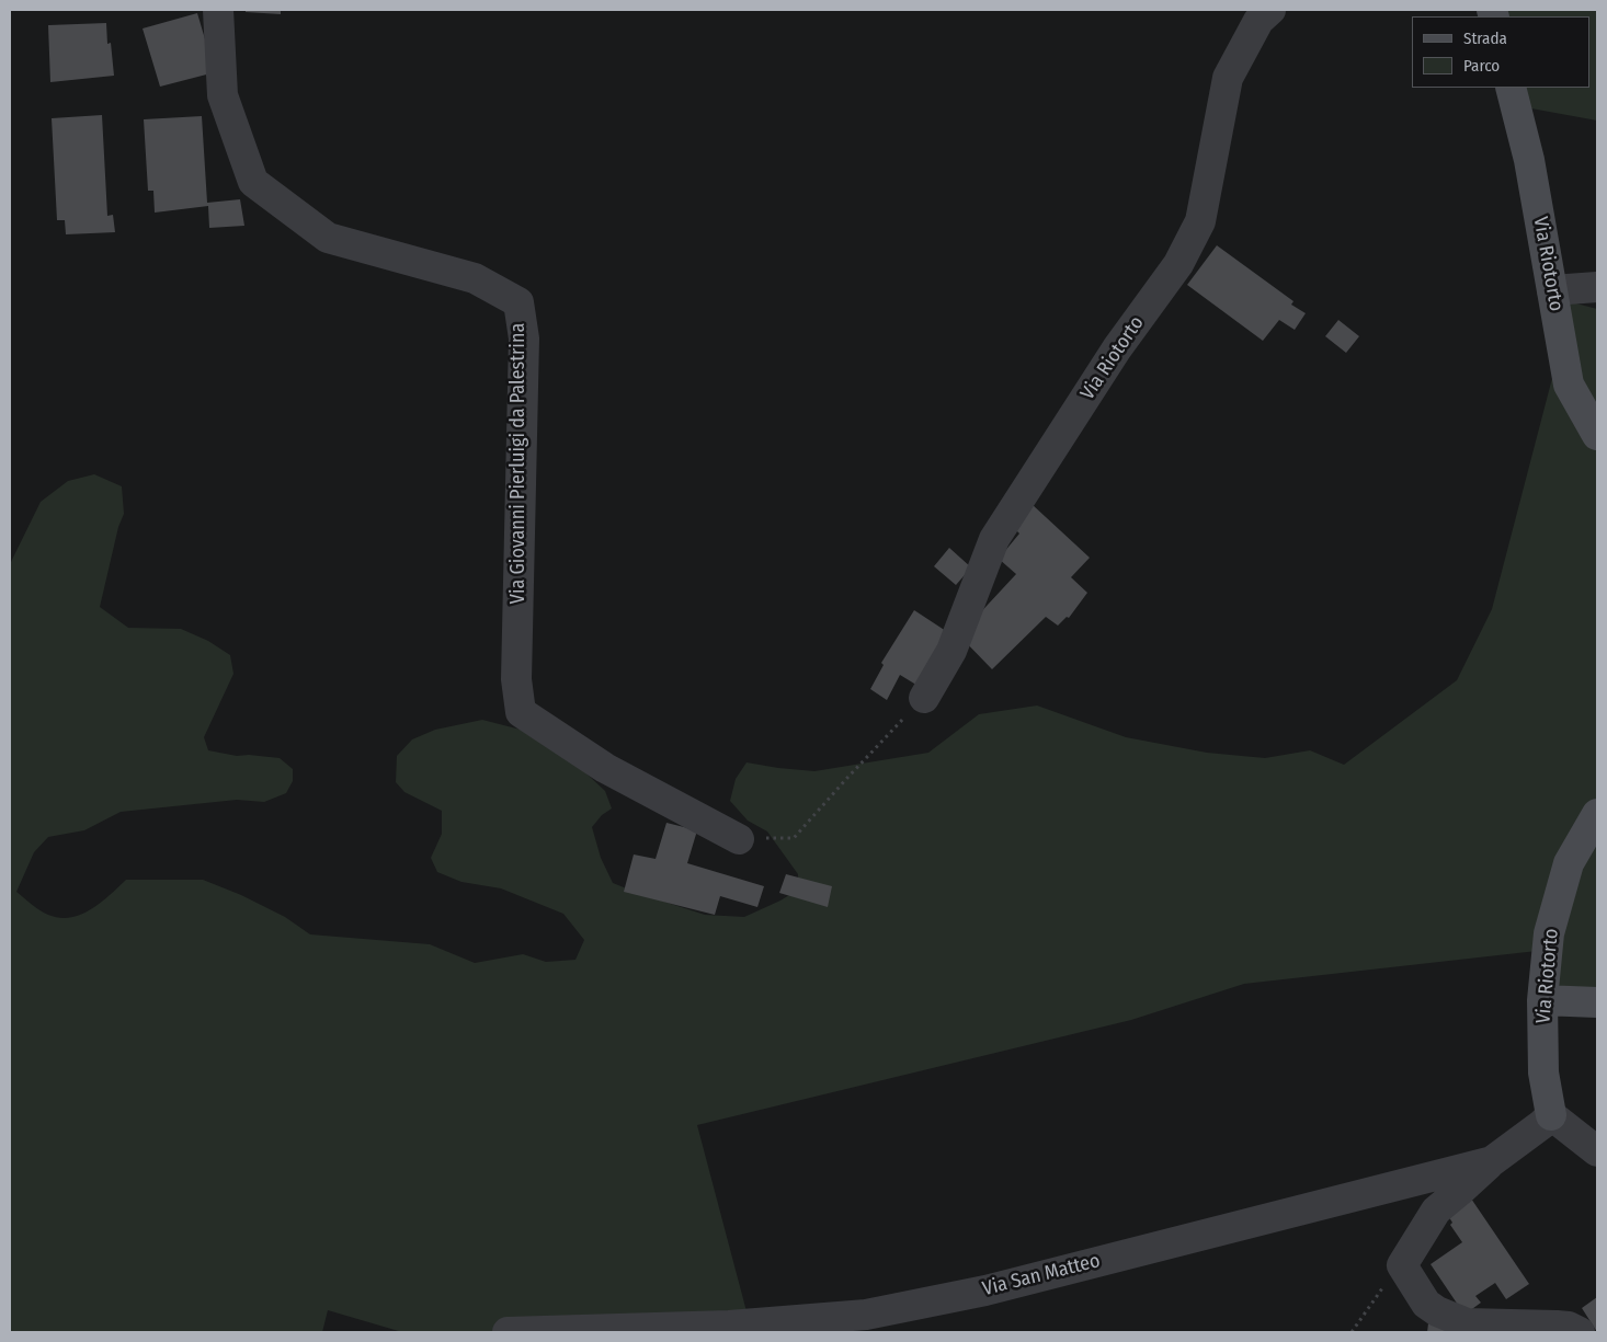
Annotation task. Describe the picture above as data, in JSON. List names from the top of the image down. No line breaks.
{"streets":{"street":["Via Riotorto","Via Giovanni Pierluigi da Palestrina","Via San Matteo"]},"crossings":[["Via Riotorto","Via San Matteo"]],"legend":["Strada","Parco"]}
